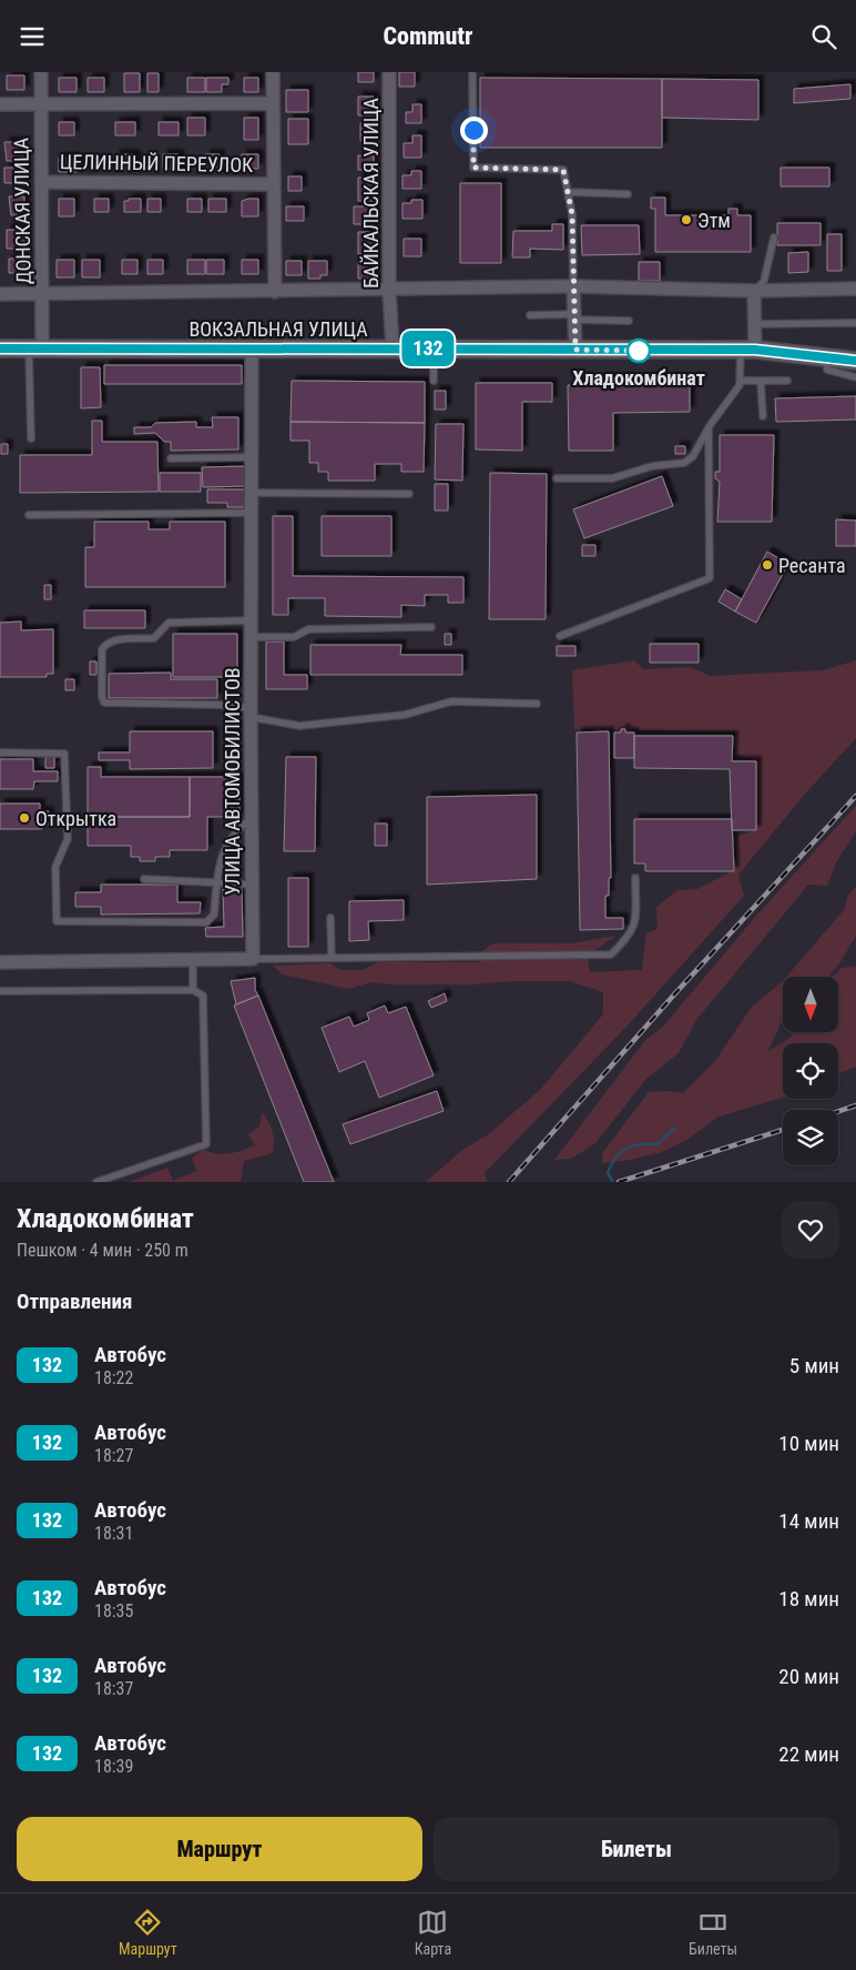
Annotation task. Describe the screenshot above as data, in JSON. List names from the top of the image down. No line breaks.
{"streets":{"main road":["ВОКЗАЛЬНАЯ УЛИЦА"],"street":["ЦЕЛИННЫЙ ПЕРЕУЛОК","БАЙКАЛЬСКАЯ УЛИЦА","ДОНСКАЯ УЛИЦА","УЛИЦА АВТОМОБИЛИСТОВ"]},"crossings":[["ЦЕЛИННЫЙ ПЕРЕУЛОК","ДОНСКАЯ УЛИЦА"],["БАЙКАЛЬСКАЯ УЛИЦА","ВОКЗАЛЬНАЯ УЛИЦА"],["ДОНСКАЯ УЛИЦА","ВОКЗАЛЬНАЯ УЛИЦА"],["ВОКЗАЛЬНАЯ УЛИЦА","УЛИЦА АВТОМОБИЛИСТОВ"]],"places":["Этм","Хладокомбинат","Ресанта","Открытка"],"lines":["bus line 132"],"north":"bottom","page":{"header":"Commutr","on_map":"132","heading":[["Хладокомбинат","Пешком · 4 мин · 250 m"],"Отправления"],"list":[{"mark":"132","name":"Автобус","note":"18:22","value":"5 мин"},{"mark":"132","name":"Автобус","note":"18:27","value":"10 мин"},{"mark":"132","name":"Автобус","note":"18:31","value":"14 мин"},{"mark":"132","name":"Автобус","note":"18:35","value":"18 мин"},{"mark":"132","name":"Автобус","note":"18:37","value":"20 мин"},{"mark":"132","name":"Автобус","note":"18:39","value":"22 мин"}],"buttons":["Маршрут","Билеты"],"tabs":["Маршрут","Карта","Билеты"]}}
